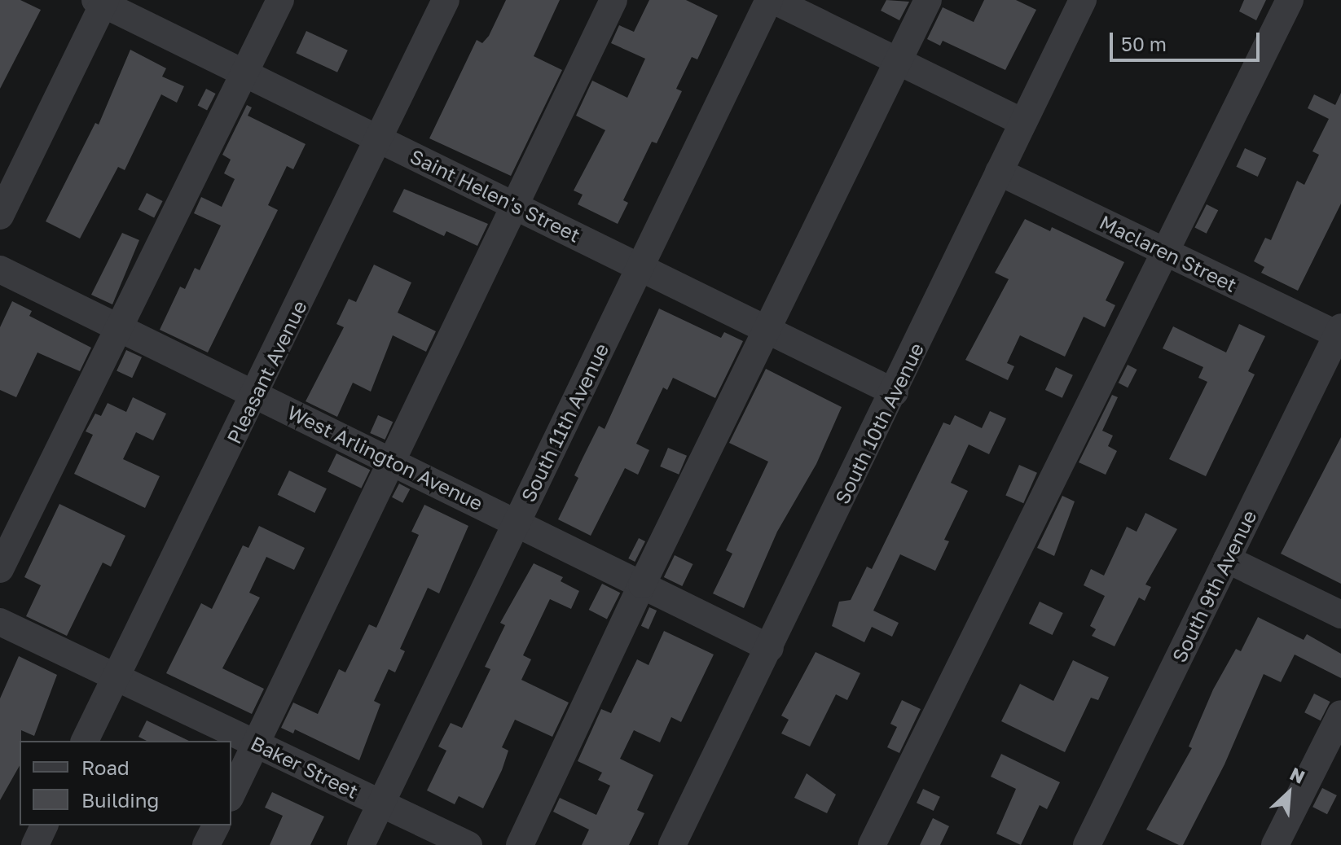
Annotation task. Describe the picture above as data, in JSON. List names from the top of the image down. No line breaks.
{"streets":{"street":["Saint Helen's Street","Maclaren Street","Pleasant Avenue","South 11th Avenue","South 10th Avenue","West Arlington Avenue","South 9th Avenue","Baker Street"]},"crossings":[["Saint Helen's Street","Pleasant Avenue"],["Saint Helen's Street","South 11th Avenue"],["Saint Helen's Street","South 10th Avenue"],["Maclaren Street","South 10th Avenue"],["Maclaren Street","South 9th Avenue"],["Pleasant Avenue","West Arlington Avenue"],["Pleasant Avenue","Baker Street"],["South 11th Avenue","West Arlington Avenue"],["South 11th Avenue","Baker Street"],["South 10th Avenue","West Arlington Avenue"]],"legend":["Road","Building"],"scale_bar":"50 m","north":"top right"}
